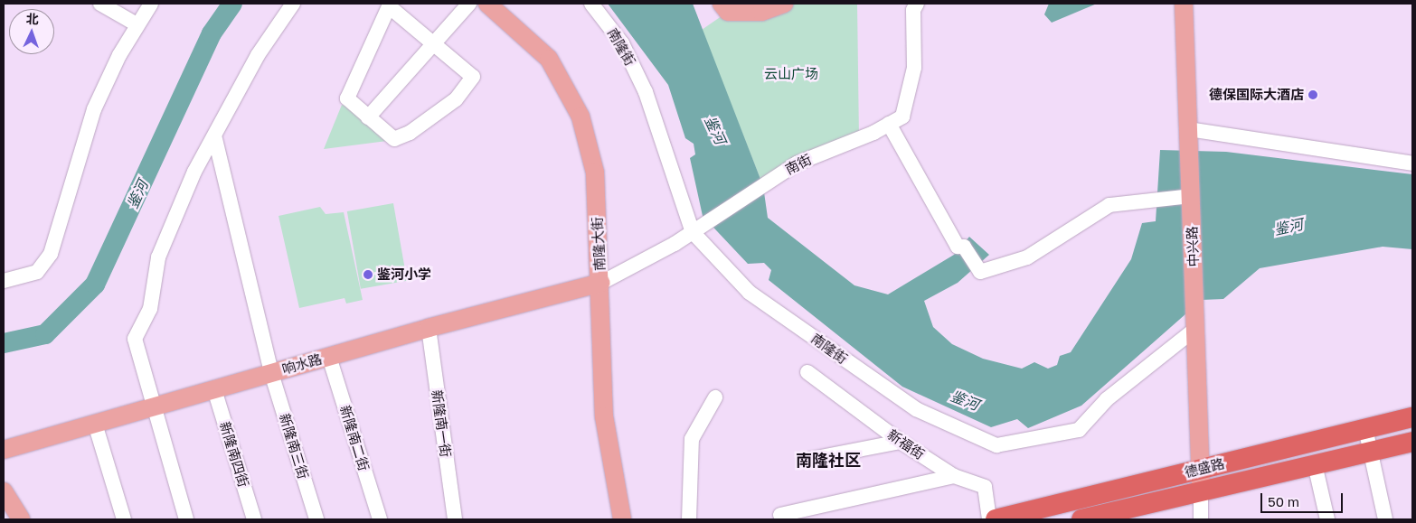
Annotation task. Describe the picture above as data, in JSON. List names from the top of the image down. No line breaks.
{"streets":{"highway":["德盛路"],"main road":["南隆大街","中兴路","响水路"],"street":["南隆街","南街","新隆南一街","新隆南二街","新福街","新隆南三街","新隆南四街"]},"crossings":[["南隆街","南街"],["南隆街","中兴路"],["南街","南隆大街"],["南街","响水路"],["南隆大街","响水路"],["中兴路","德盛路"],["响水路","新隆南一街"],["响水路","新隆南二街"],["响水路","新隆南三街"],["响水路","新隆南四街"]],"districts":["南隆社区"],"water":["鉴河"],"parks":["云山广场"],"places":["德保国际大酒店","鉴河小学"],"scale_bar":"50 m","north":"top"}
